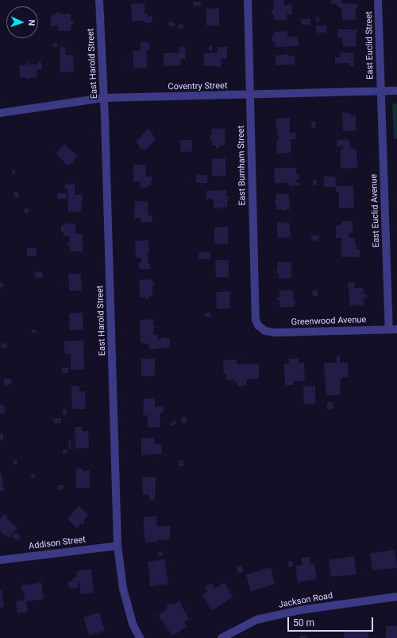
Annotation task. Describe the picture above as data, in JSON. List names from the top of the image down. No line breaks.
{"streets":{"street":["East Euclid Street","East Harold Street","Coventry Street","East Burnham Street","East Euclid Avenue","Greenwood Avenue","Addison Street","Jackson Road"]},"crossings":[["East Euclid Street","Coventry Street"],["East Euclid Street","East Euclid Avenue"],["East Harold Street","Coventry Street"],["East Harold Street","Addison Street"],["Coventry Street","East Burnham Street"],["Coventry Street","East Euclid Avenue"],["East Burnham Street","Greenwood Avenue"],["East Euclid Avenue","Greenwood Avenue"]],"scale_bar":"50 m","north":"right"}
